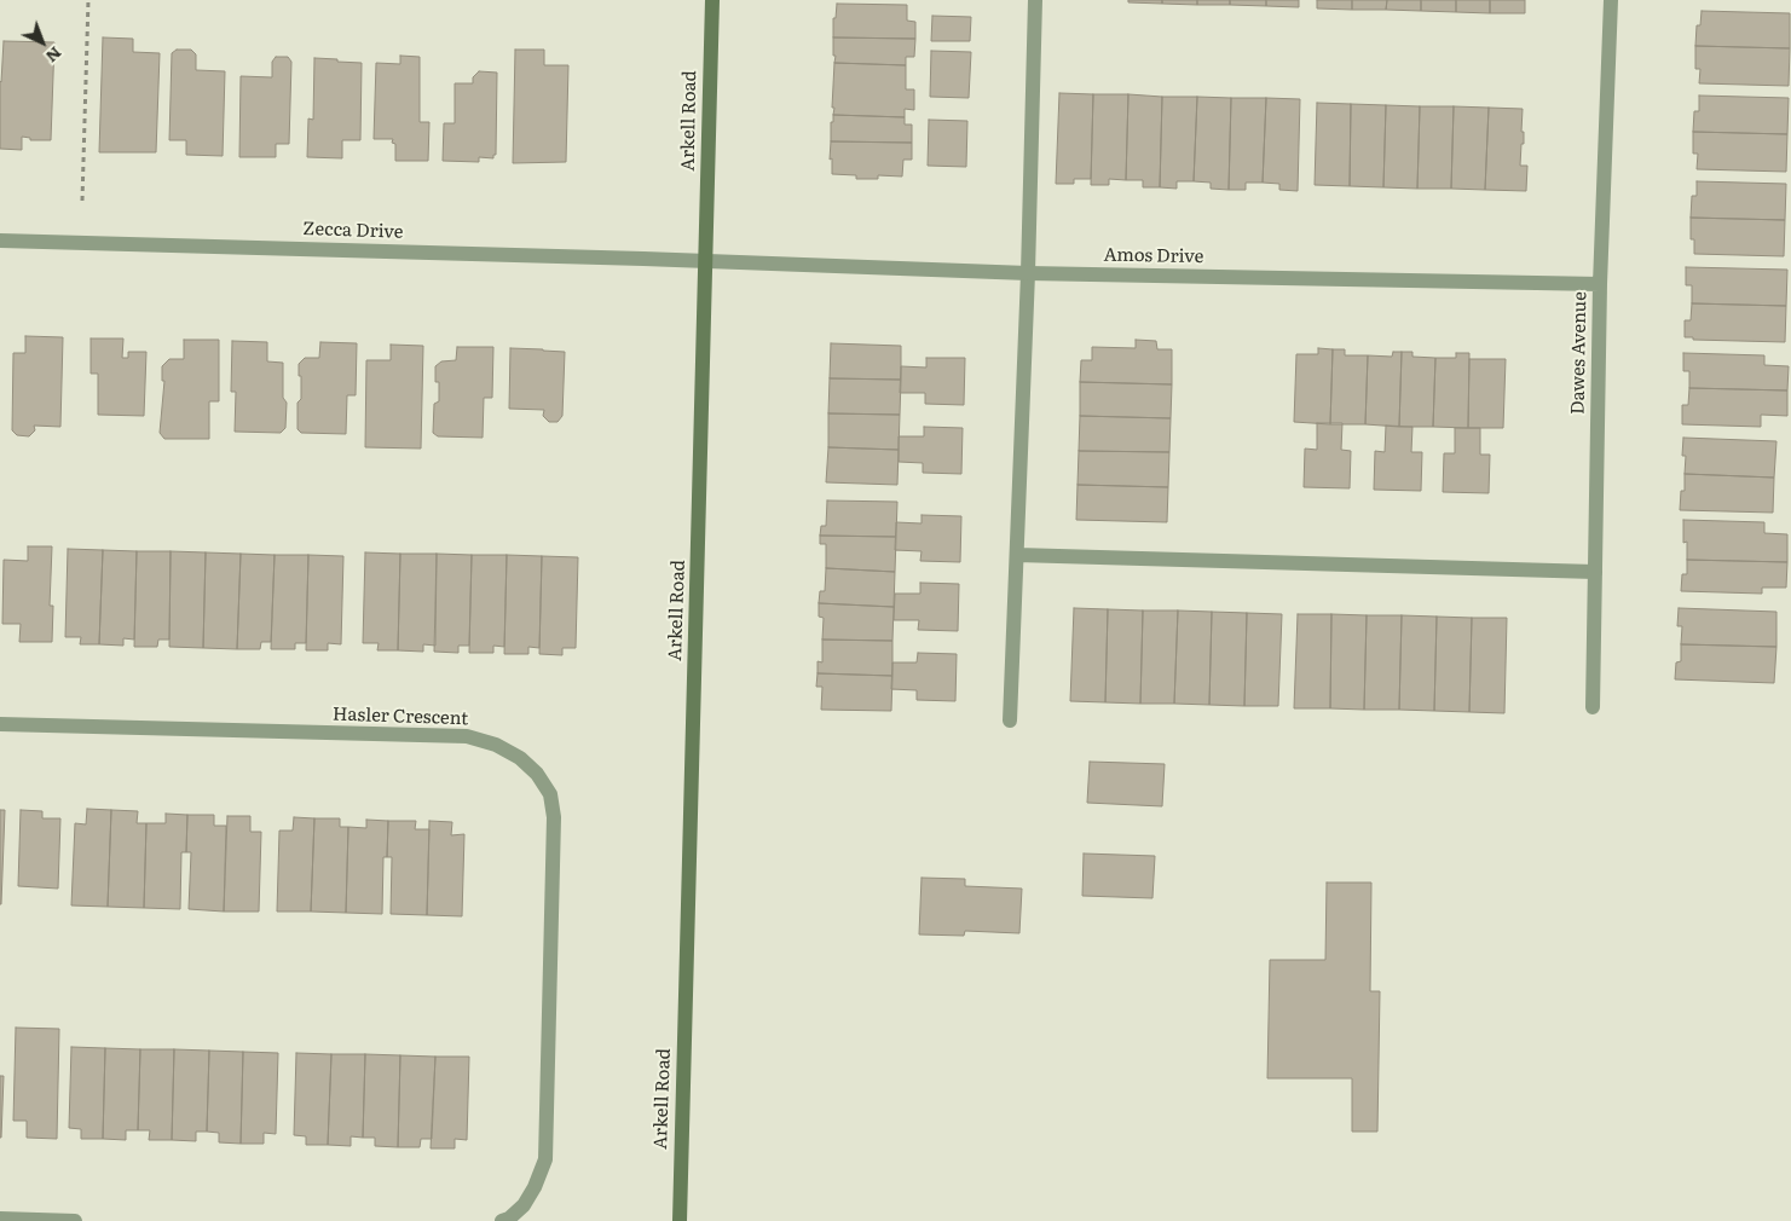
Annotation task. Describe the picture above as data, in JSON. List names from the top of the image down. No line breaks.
{"streets":{"main road":["Arkell Road"],"street":["Zecca Drive","Amos Drive","Dawes Avenue","Hasler Crescent"]},"crossings":[["Arkell Road","Zecca Drive"],["Arkell Road","Amos Drive"],["Zecca Drive","Amos Drive"],["Amos Drive","Dawes Avenue"]],"north":"bottom right"}
